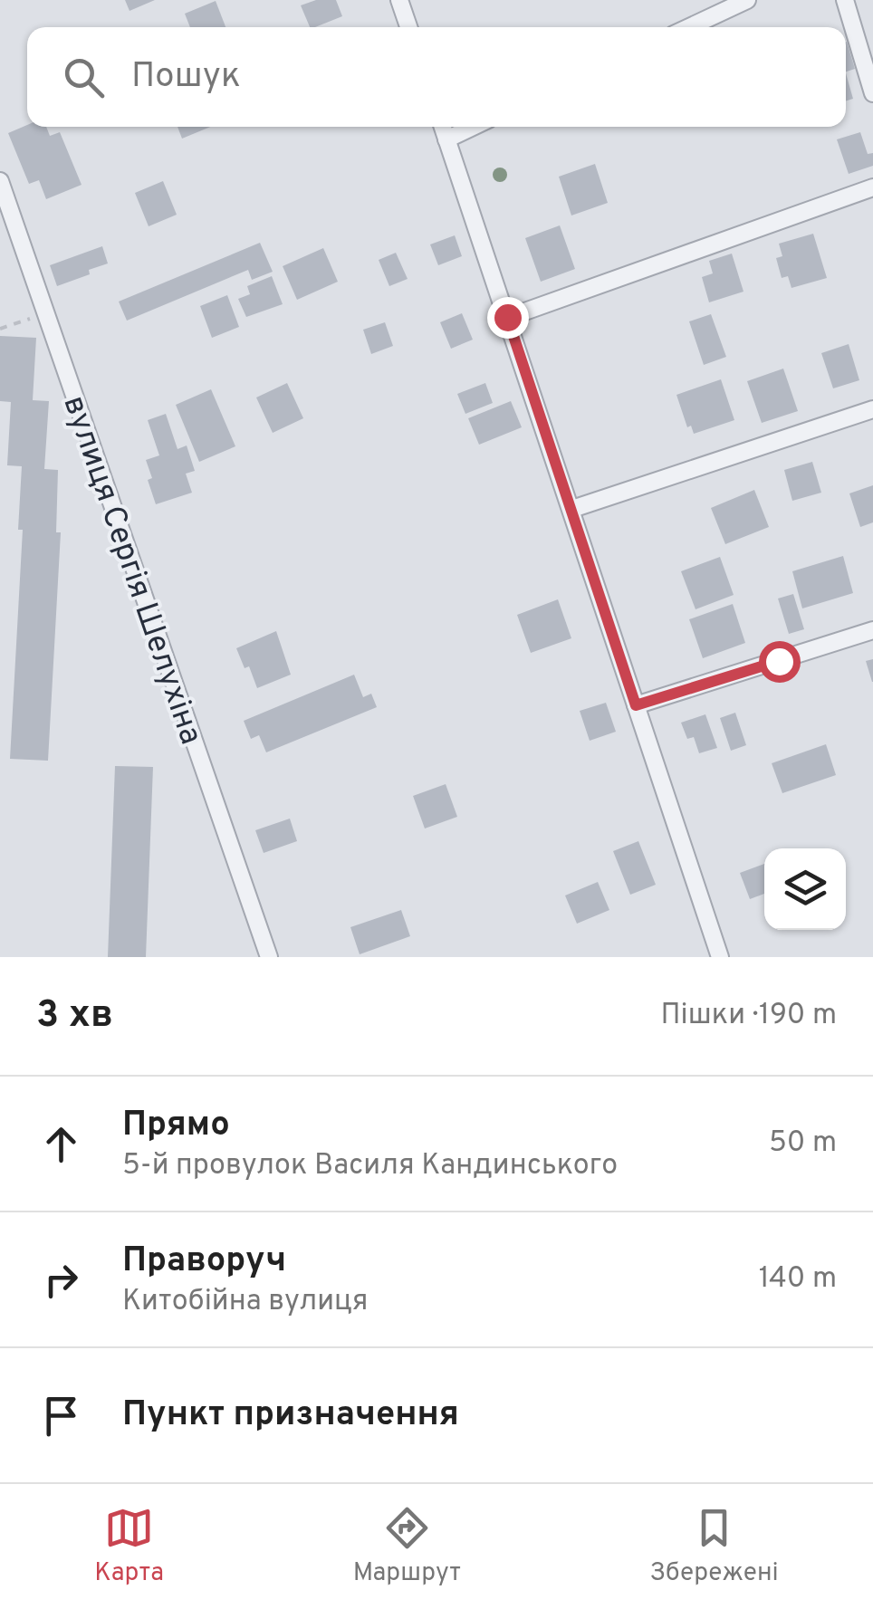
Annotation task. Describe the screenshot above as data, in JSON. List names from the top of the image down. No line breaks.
{"streets":{"street":["вулиця Сергія Шелухіна"]},"page":{"search":"Пошук","heading":["3 хв","Пішки · 190 m"],"list":[["Прямо","5-й провулок Василя Кандинського","50 m"],["Праворуч","Китобійна вулиця","140 m"],"Пункт призначення"],"nav":["Карта","Маршрут","Збережені"]}}
